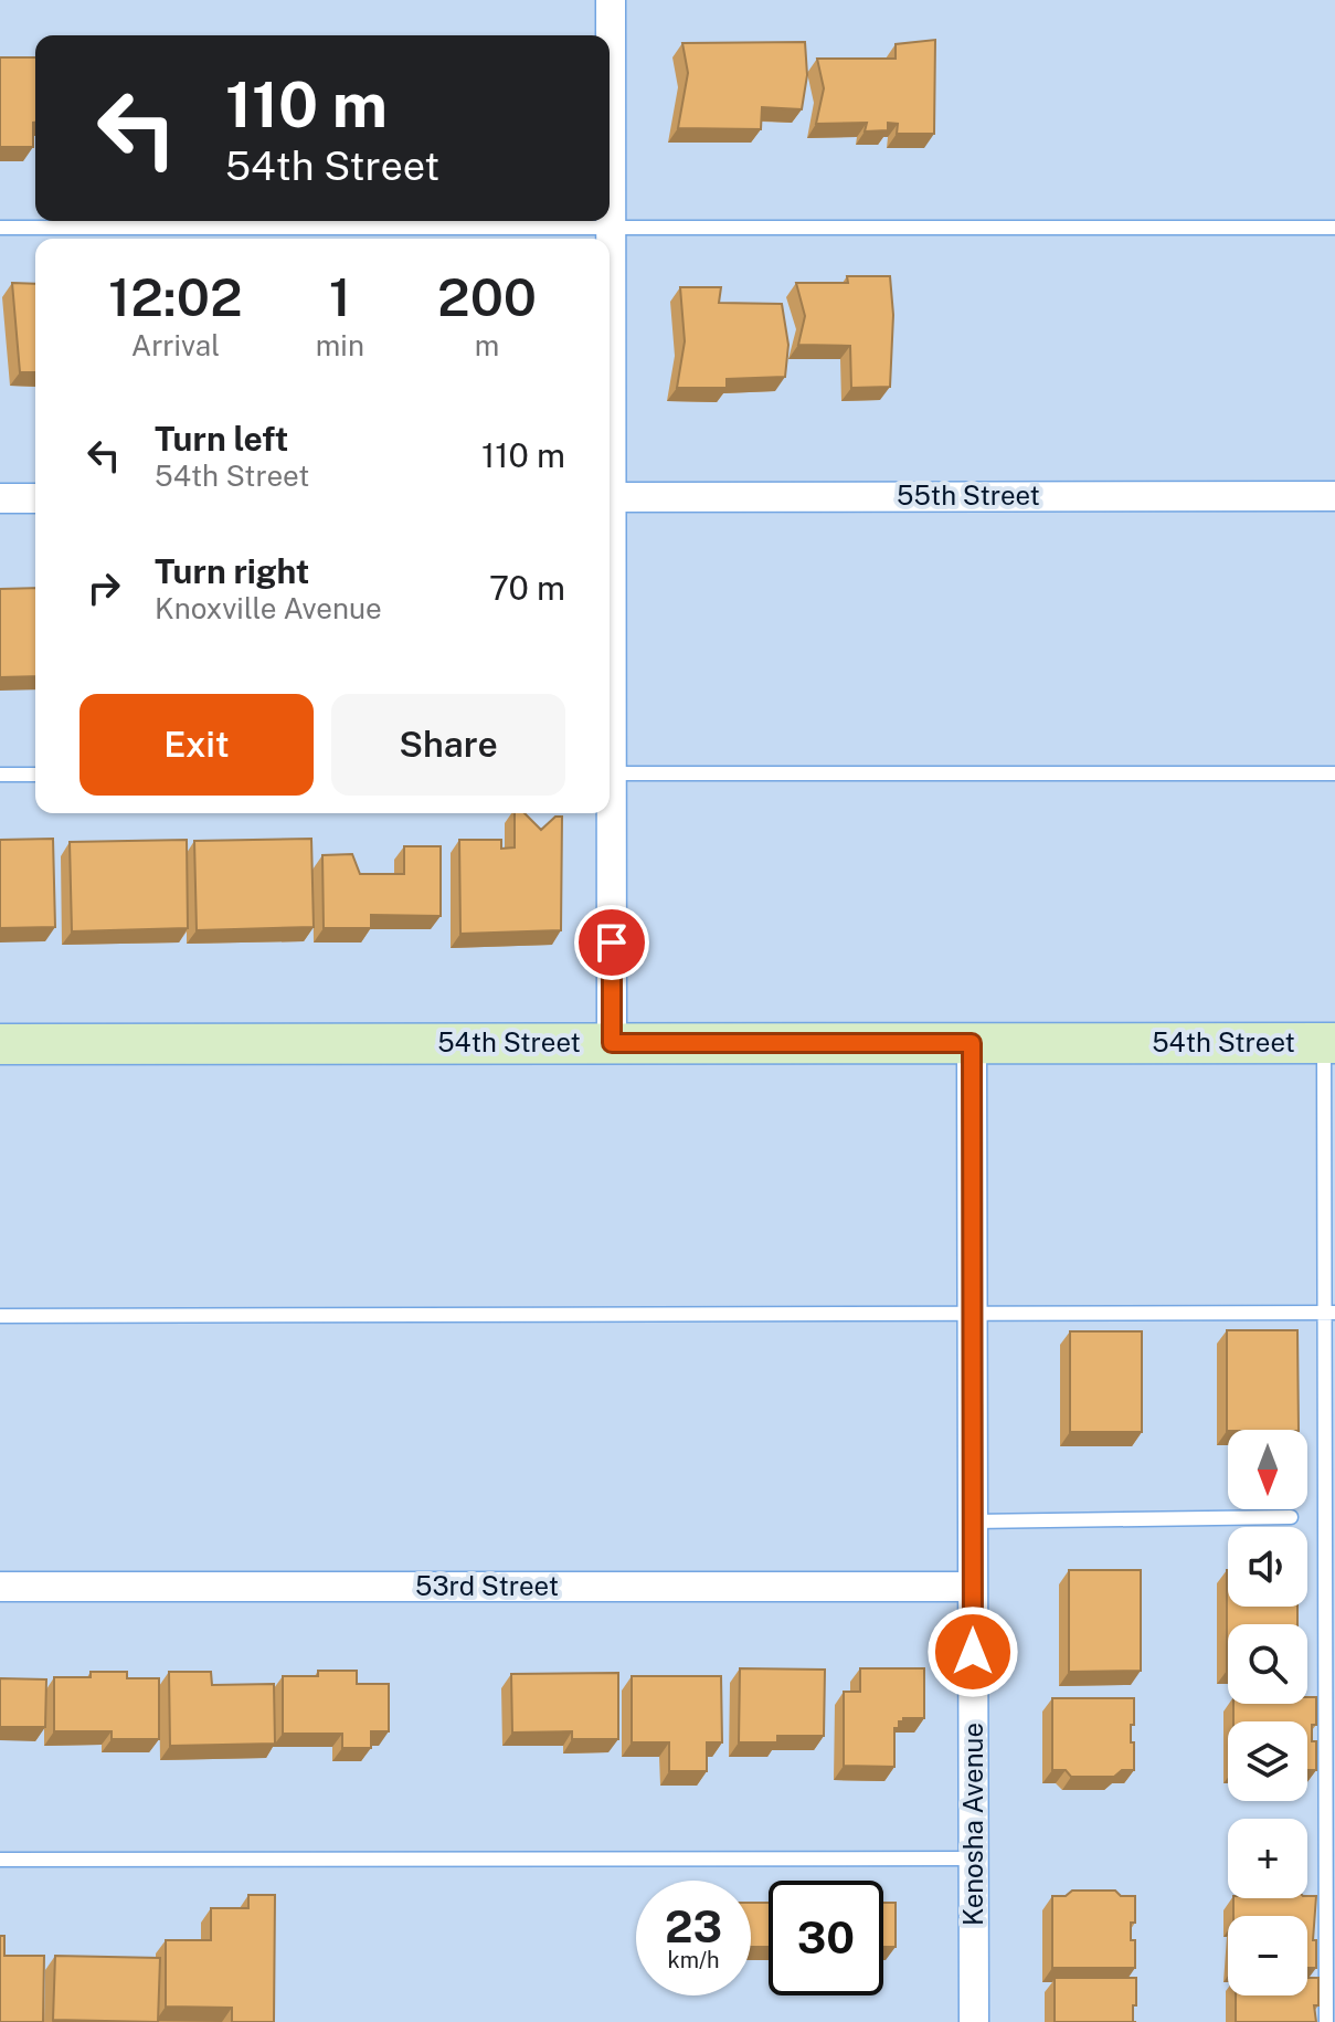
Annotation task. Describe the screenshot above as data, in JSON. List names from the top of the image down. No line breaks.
{"streets":{"street":["55th Street","54th Street","53rd Street","Kenosha Avenue"]},"crossings":[["54th Street","Kenosha Avenue"],["53rd Street","Kenosha Avenue"]],"north":"bottom","page":{"turn":["110 m","54th Street"],"eta":["12:02","Arrival","1","min","200","m"],"list":[{"name":"Turn left","note":"54th Street","value":"110 m"},{"name":"Turn right","note":"Knoxville Avenue","value":"70 m"}],"buttons":["Exit","Share"],"map_buttons":["+","−"],"speed":"23 km/h","limit":"30"}}
